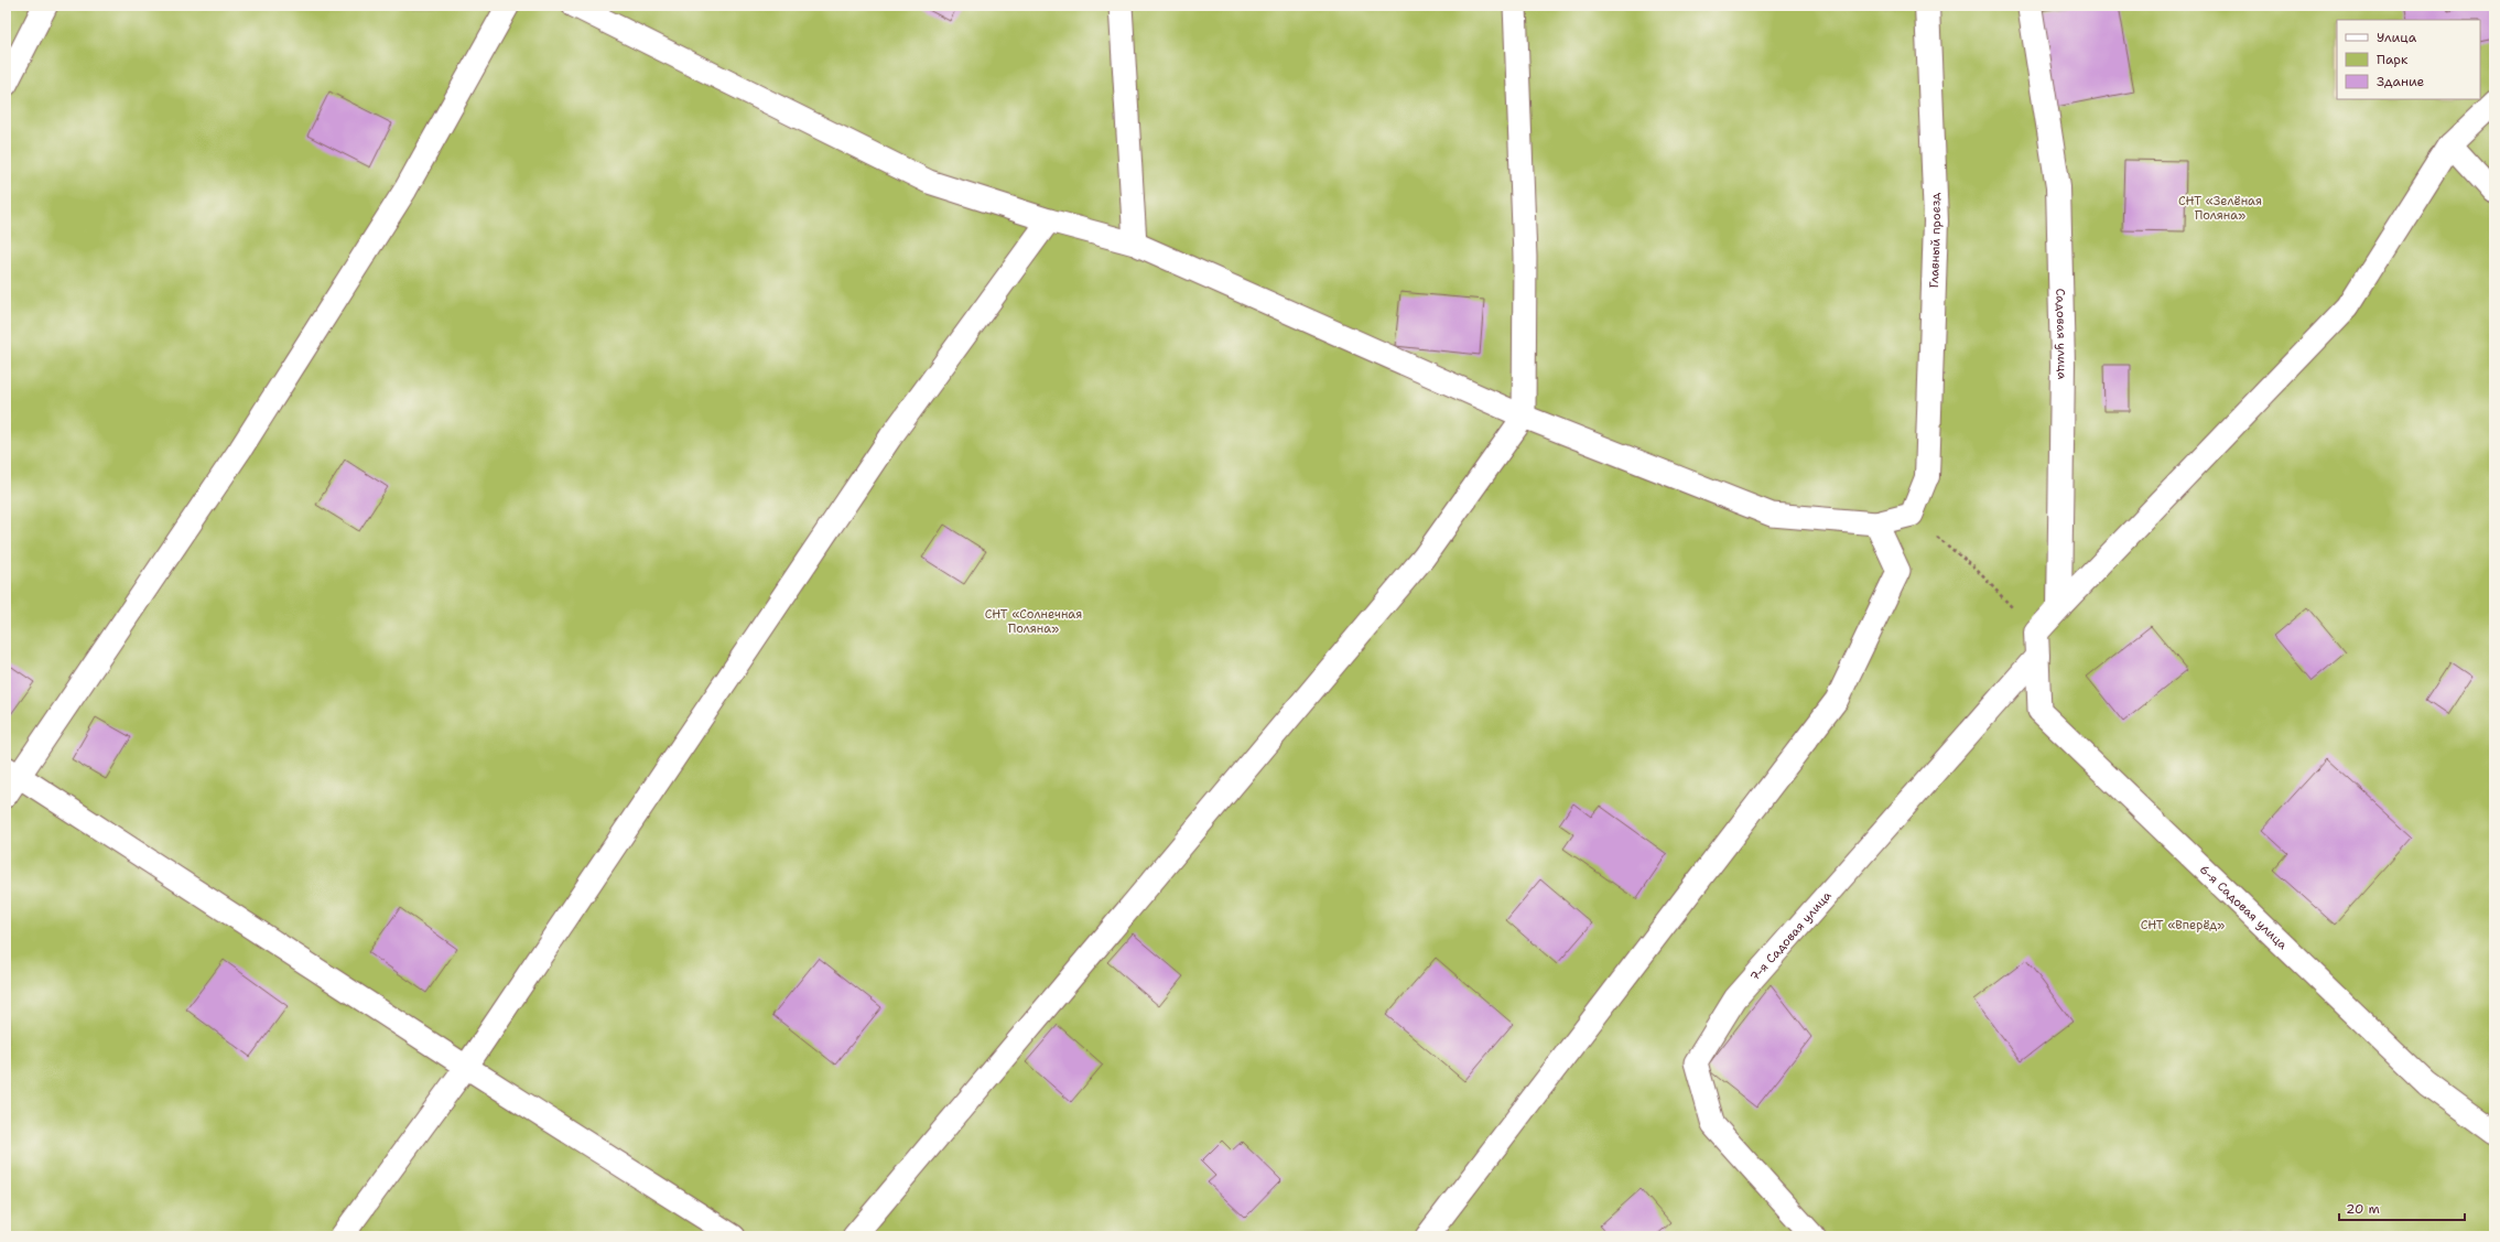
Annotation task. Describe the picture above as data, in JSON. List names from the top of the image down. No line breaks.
{"streets":{"street":["Главный проезд","Садовая улица"],"lane":["6-я Садовая улица","7-я Садовая улица"]},"crossings":[["6-я Садовая улица","7-я Садовая улица"]],"parks":["СНТ «Зелёная Поляна»","СНТ «Солнечная Поляна»","СНТ «Вперёд»"],"legend":["Улица","Парк","Здание"],"scale_bar":"20 m"}
